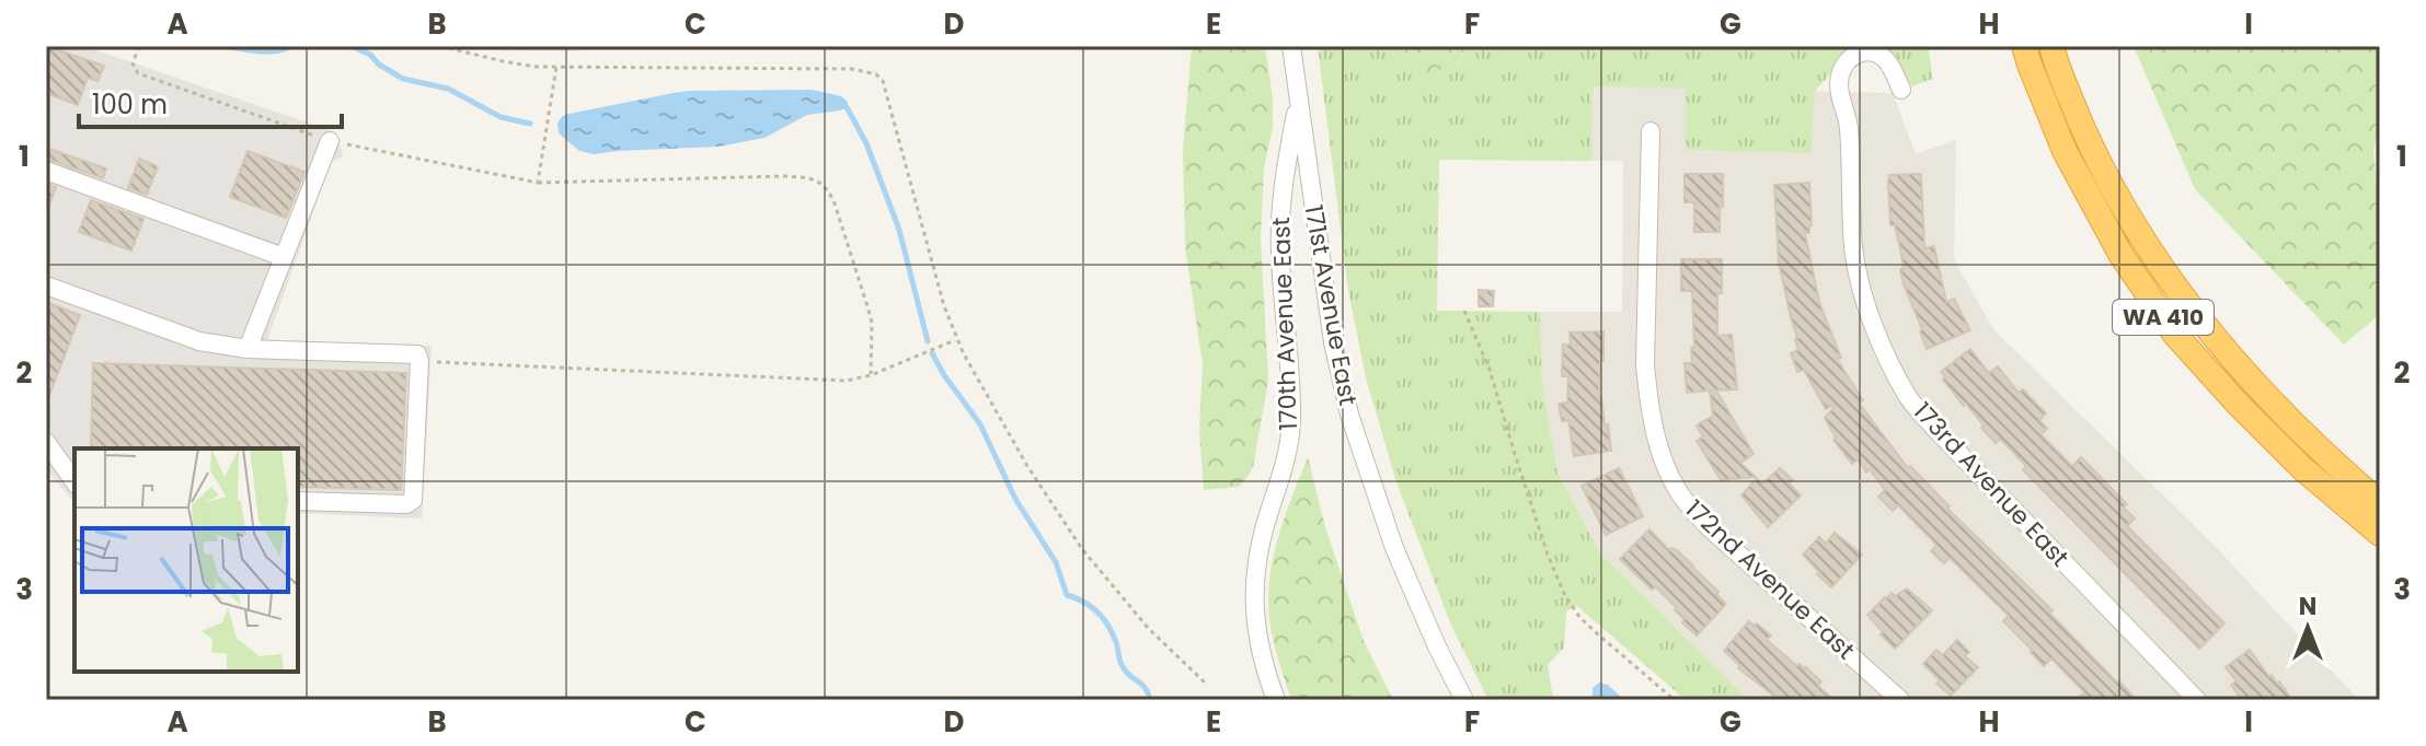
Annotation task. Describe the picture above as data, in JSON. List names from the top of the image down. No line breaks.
{"streets":{"highway":["WA 410"],"street":["171st Avenue East","170th Avenue East","173rd Avenue East","172nd Avenue East"]},"crossings":[["171st Avenue East","170th Avenue East"]],"scale_bar":"100 m","north":"top","grid":{"columns":["A","B","C","D","E","F","G","H","I"],"rows":["1","2","3"]}}
